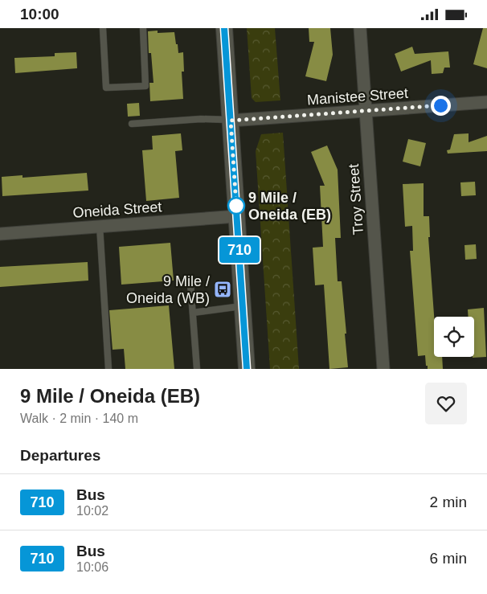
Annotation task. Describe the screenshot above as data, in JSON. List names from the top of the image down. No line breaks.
{"streets":{"street":["Manistee Street","Troy Street","Oneida Street"]},"crossings":[["Manistee Street","Troy Street"]],"places":{"other":["9 Mile / Oneida (EB)"],"bus stop":["9 Mile / Oneida (WB)"]},"lines":["bus line 710"],"page":{"status":"10:00","on_map":"710","heading":[["9 Mile / Oneida (EB)","Walk · 2 min · 140 m"],"Departures"],"list":[{"mark":"710","name":"Bus","note":"10:02","value":"2 min"},{"mark":"710","name":"Bus","note":"10:06","value":"6 min"}]}}
